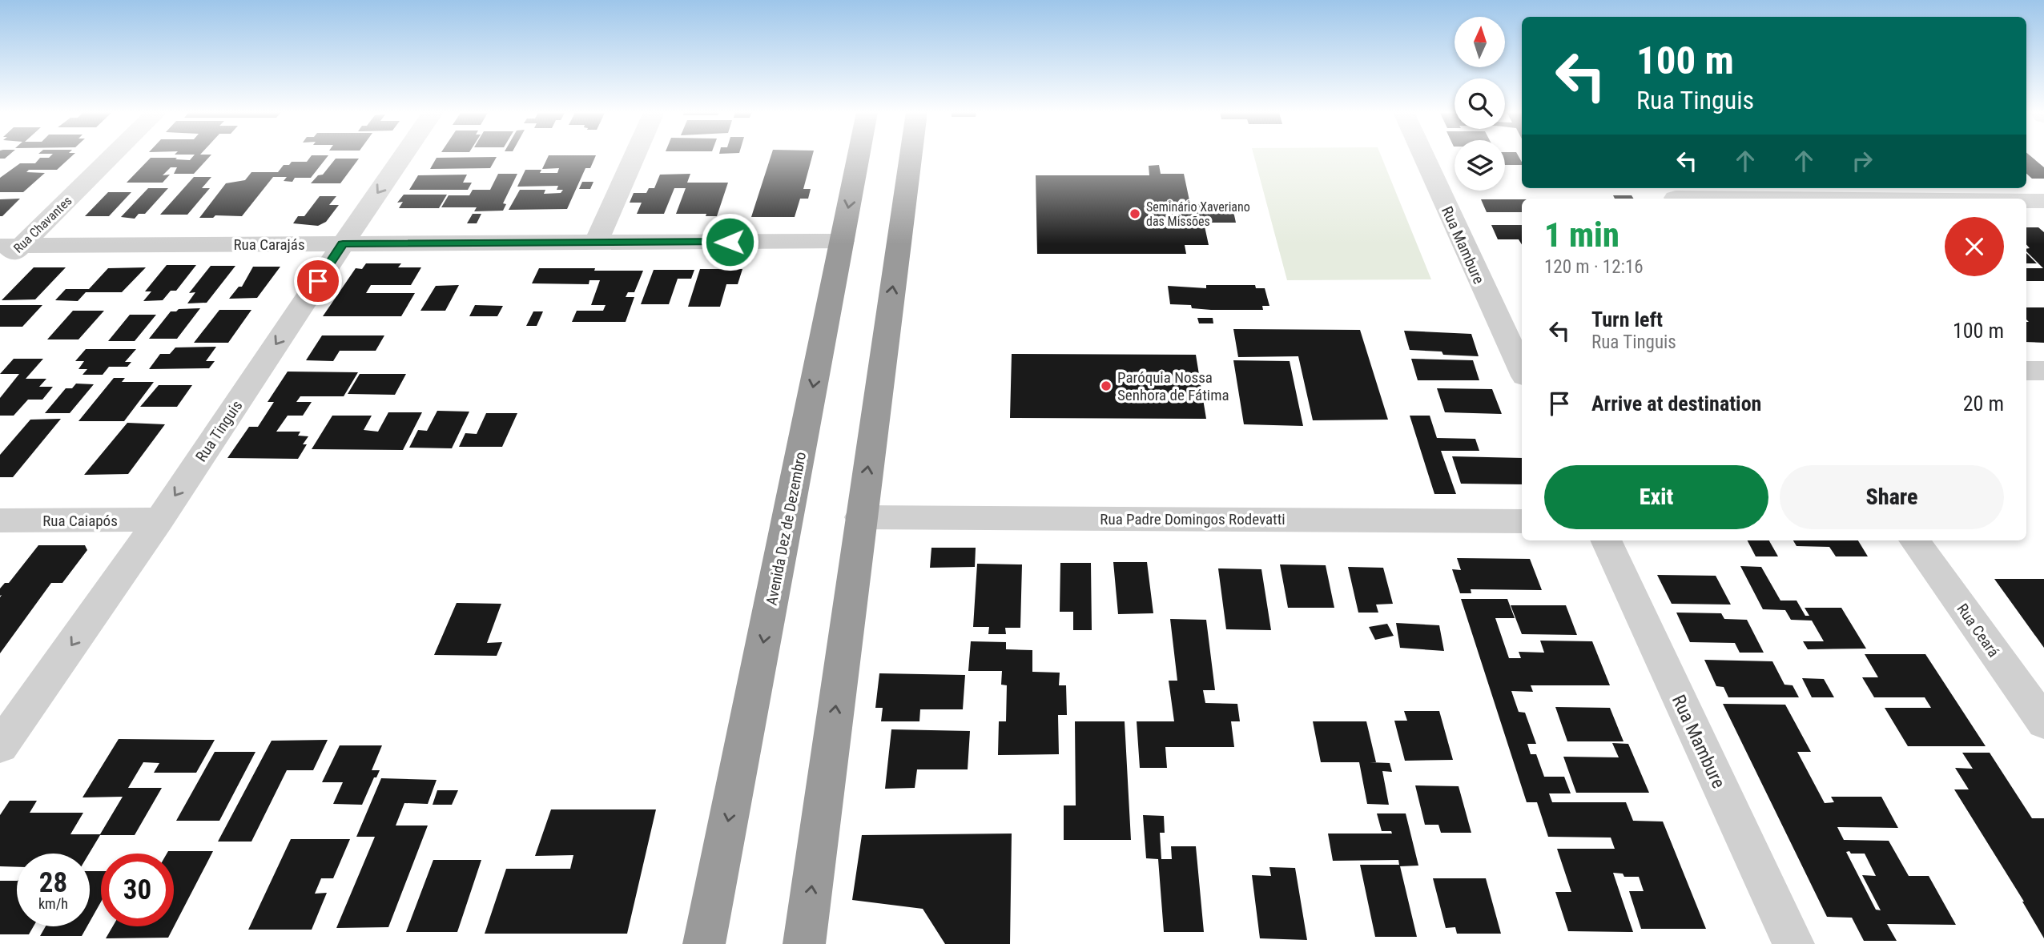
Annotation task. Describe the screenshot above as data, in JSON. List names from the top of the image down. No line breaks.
{"streets":{"highway":["Avenida Dez de Dezembro"],"street":["Rua Chavantes","Rua Carajás","Rua Mambure","Rua Tinguis","Rua Padre Domingos Rodevatti","Rua Caiapós","Rua Ceará"]},"crossings":[["Rua Chavantes","Rua Carajás"],["Rua Carajás","Rua Tinguis"],["Rua Carajás","Avenida Dez de Dezembro"],["Rua Tinguis","Rua Caiapós"]],"one_way":["Rua Tinguis"],"places":["Seminário Xaveriano das Missões","Paróquia Nossa Senhora de Fátima"],"north":"top","page":{"turn":["100 m","Rua Tinguis"],"heading":["1 min","120 m · 12:16"],"list":[{"name":"Turn left","note":"Rua Tinguis","value":"100 m"},{"name":"Arrive at destination","value":"20 m"}],"buttons":["Exit","Share"],"speed":"28 km/h","limit":"30"}}
